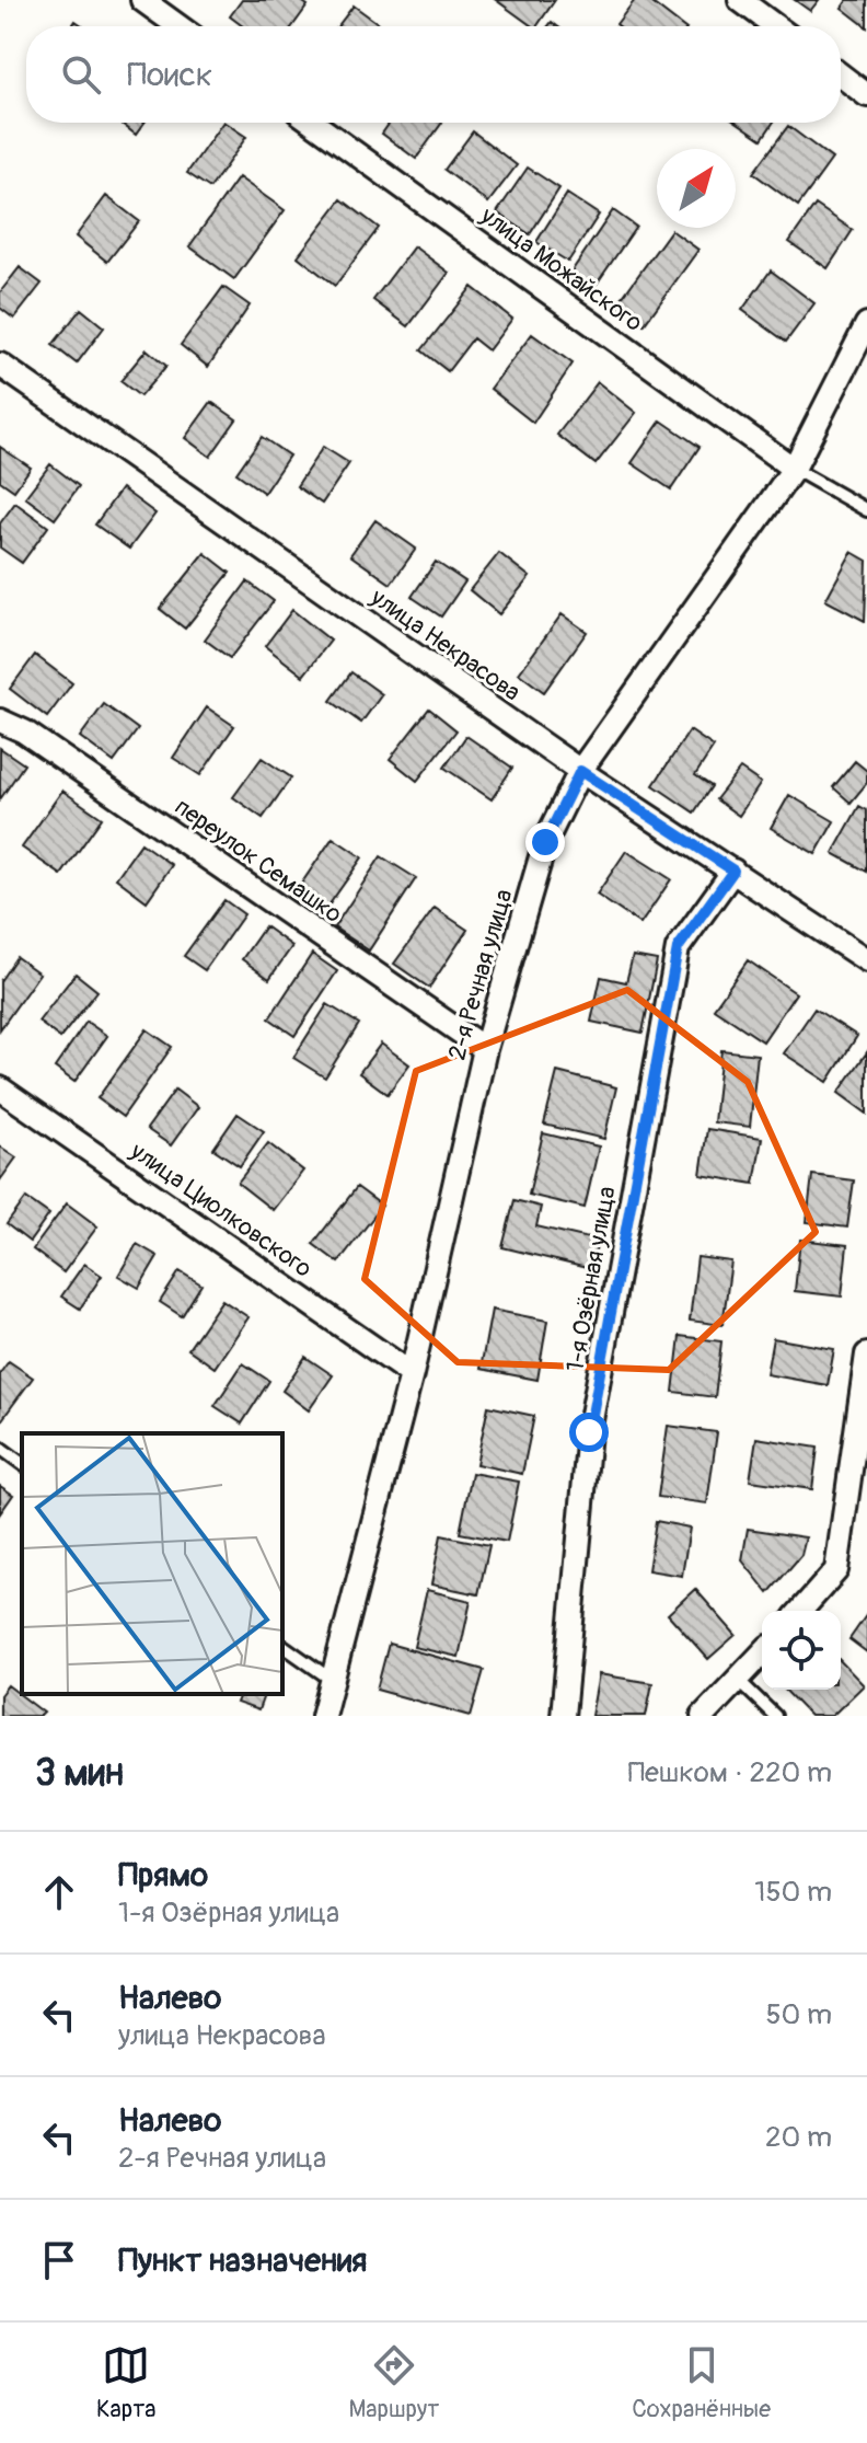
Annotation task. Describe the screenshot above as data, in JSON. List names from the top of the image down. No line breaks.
{"streets":{"street":["улица Можайского","улица Некрасова","переулок Семашко","2-я Речная улица","улица Циолковского","1-я Озёрная улица"]},"crossings":[["улица Можайского","2-я Речная улица"],["улица Некрасова","2-я Речная улица"],["улица Некрасова","1-я Озёрная улица"],["переулок Семашко","2-я Речная улица"],["2-я Речная улица","улица Циолковского"]],"north":"top right","page":{"search":"Поиск","heading":["3 мин","Пешком · 220 m"],"list":[["Прямо","1-я Озёрная улица","150 m"],["Налево","улица Некрасова","50 m"],["Налево","2-я Речная улица","20 m"],"Пункт назначения"],"nav":["Карта","Маршрут","Сохранённые"]}}
